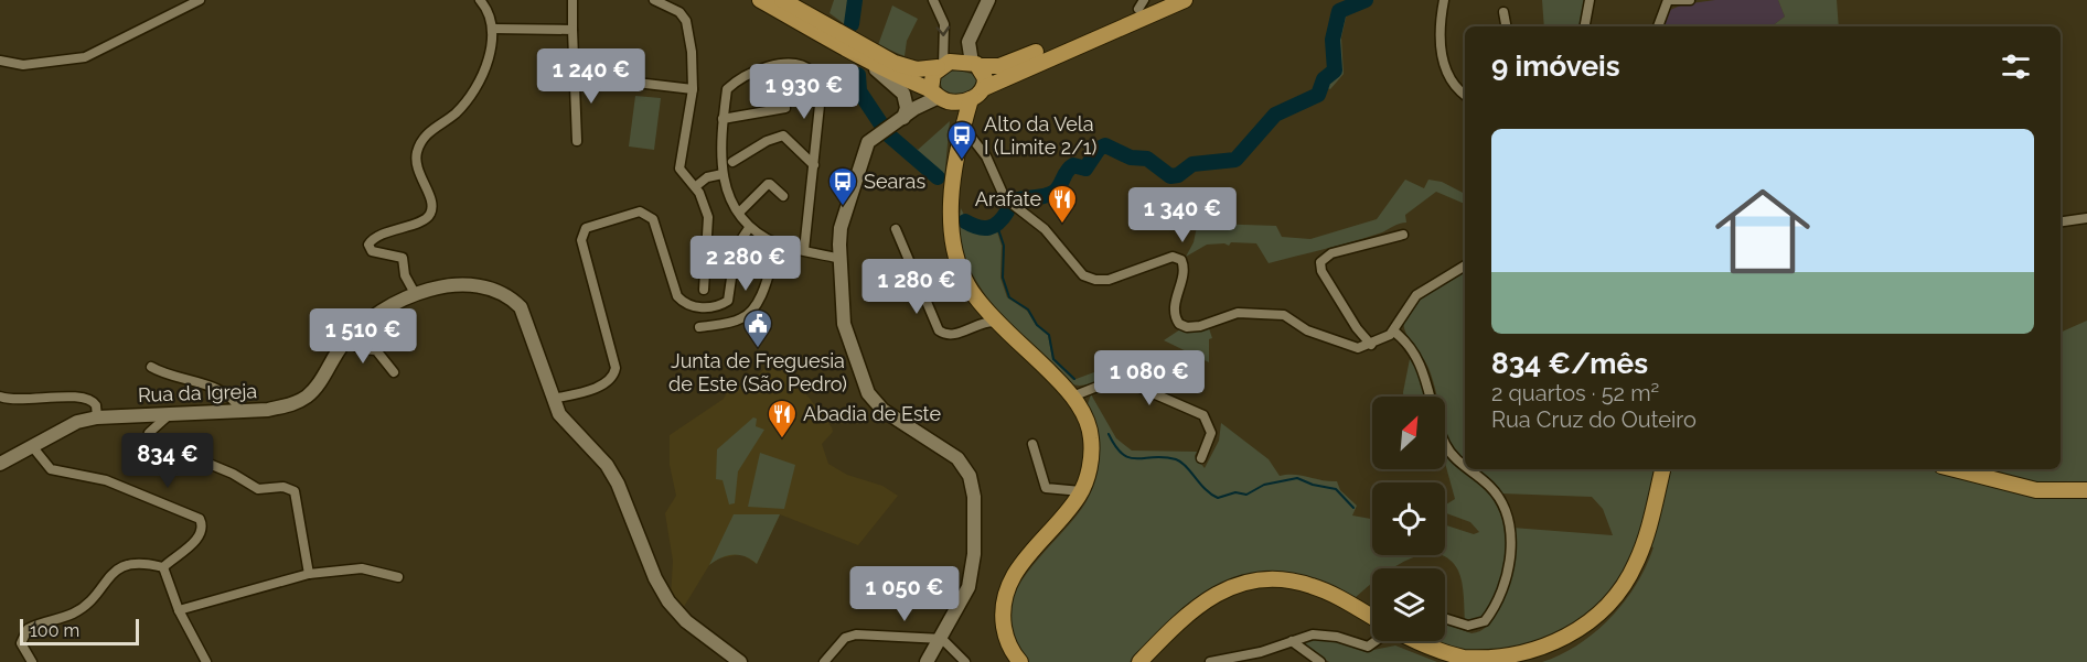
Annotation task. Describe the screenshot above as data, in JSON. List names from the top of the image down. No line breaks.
{"streets":{"street":["Rua da Igreja"]},"places":{"bus stop":["Alto da Vela I (Limite 2/1)","Searas"],"restaurant":["Arafate","Abadia de Este"],"public building":["Junta de Freguesia de Este (São Pedro)"]},"scale_bar":"100 m","north":"top right","page":{"heading":"9 imóveis","price":["1 240 €","1 930 €","1 340 €","2 280 €","1 280 €","1 510 €","1 080 €","834 €","1 050 €"],"list":[{"name":"834 €/mês","note":"2 quartos · 52 m² · Rua Cruz do Outeiro"}],"scale":"100 m"}}
